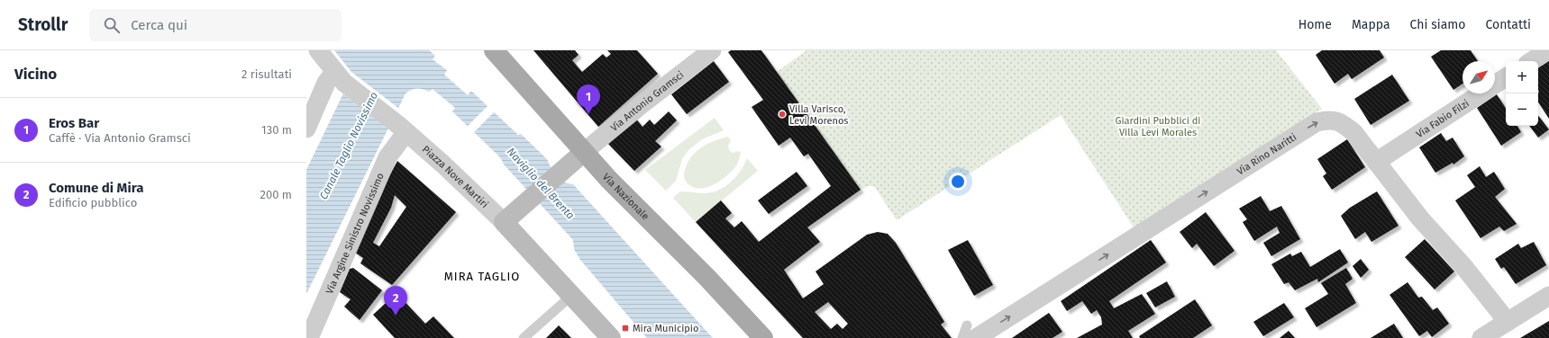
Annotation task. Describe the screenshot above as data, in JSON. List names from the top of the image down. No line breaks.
{"streets":{"main road":["Via Nazionale"],"street":["Via Antonio Gramsci","Via Fabio Filzi","Via Rino Naritti","Piazza Nove Martiri","Via Argine Sinistro Novissimo"]},"crossings":[["Via Antonio Gramsci","Via Nazionale"],["Via Fabio Filzi","Via Rino Naritti"],["Piazza Nove Martiri","Via Argine Sinistro Novissimo"]],"one_way":["Via Rino Naritti"],"districts":["MIRA TAGLIO"],"water":["Canale Taglio Novissimo","Naviglio del Brenta"],"parks":["Giardini Pubblici di Villa Levi Morales"],"places":{"other":["Villa Varisco, Levi Morenos"],"transit":["Mira Municipio"]},"north":"top right","page":{"header":"Strollr","search":"Cerca qui","nav":["Home","Mappa","Chi siamo","Contatti"],"heading":["Vicino","2 risultati"],"map_buttons":["+","−"],"pins":["1","2"],"list":[{"mark":"1","name":"Eros Bar","note":"Caffè · Via Antonio Gramsci","value":"130 m"},{"mark":"2","name":"Comune di Mira","note":"Edificio pubblico","value":"200 m"}]}}
